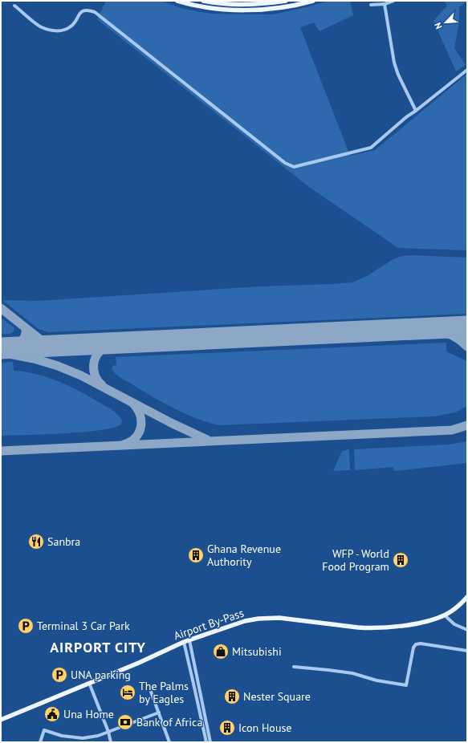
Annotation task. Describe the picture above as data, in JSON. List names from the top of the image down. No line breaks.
{"streets":{"main road":["Airport By-Pass"]},"districts":["AIRPORT CITY"],"places":{"restaurant":["Sanbra"],"building":["Ghana Revenue Authority","WFP - World Food Program","Nester Square","Icon House"],"parking":["Terminal 3 Car Park","UNA parking"],"shop":["Mitsubishi"],"hotel":["The Palms by Eagles"],"public building":["Una Home"],"bank":["Bank of Africa"]},"north":"bottom left"}
